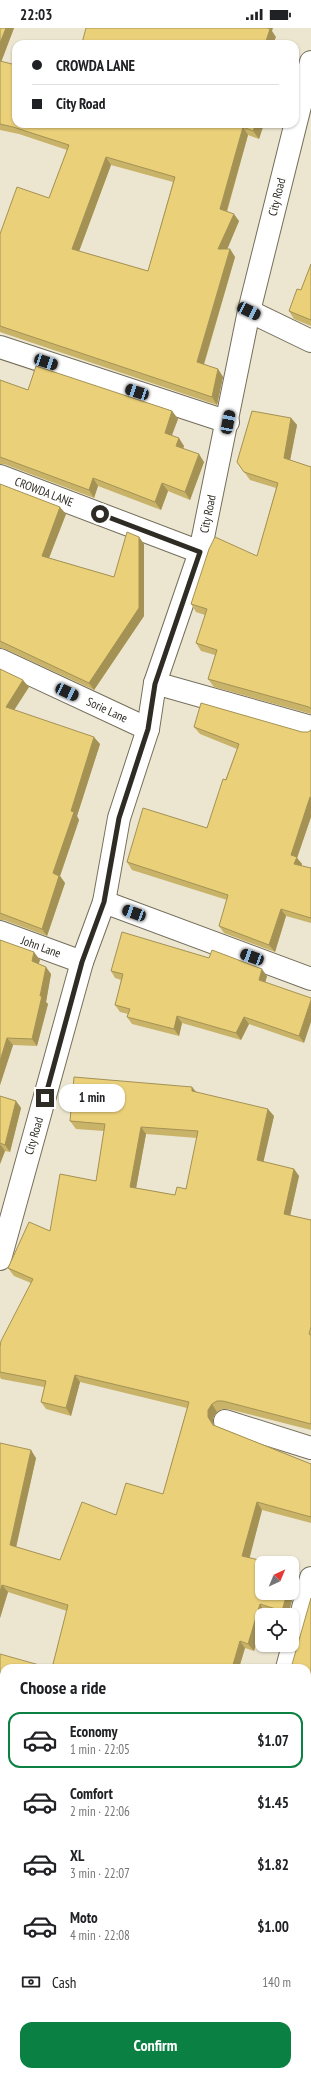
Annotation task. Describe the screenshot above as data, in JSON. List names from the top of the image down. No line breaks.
{"streets":{"street":["City Road","CROWDA LANE","Sorie Lane","John Lane"]},"crossings":[["City Road","CROWDA LANE"],["City Road","Sorie Lane"],["City Road","John Lane"]],"north":"top right","page":{"status":"22:03","banner":["CROWDA LANE","City Road"],"bubble":"1 min","heading":"Choose a ride","list":[{"name":"Economy","note":"1 min · 22:05","value":"$1.07"},{"name":"Comfort","note":"2 min · 22:06","value":"$1.45"},{"name":"XL","note":"3 min · 22:07","value":"$1.82"},{"name":"Moto","note":"4 min · 22:08","value":"$1.00"}],"pay":["Cash","140 m"],"buttons":"Confirm"}}
